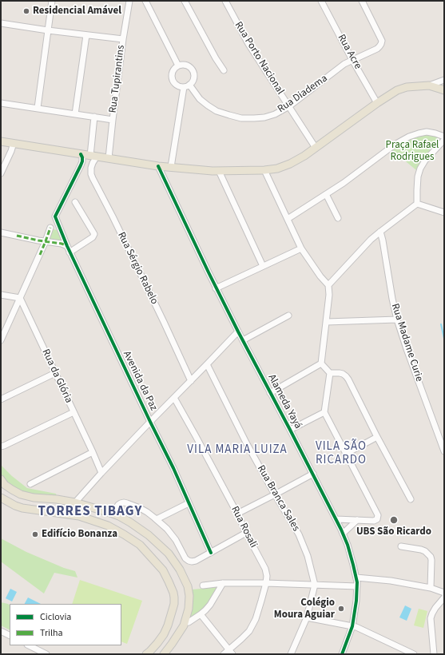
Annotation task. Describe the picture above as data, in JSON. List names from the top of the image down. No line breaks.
{"streets":{"street":["Rua Acre","Rua Porto Nacional","Rua Tupirantins","Rua Diadema","Rua Sérgio Rabelo","Rua Madame Curie","Rua da Glória","Avenida da Paz","Alameda Yayá","Rua Branca Sales","Rua Rosali"]},"crossings":[["Rua Acre","Rua Diadema"],["Rua Porto Nacional","Rua Diadema"]],"districts":["VILA SÃO RICARDO","VILA MARIA LUIZA","TORRES TIBAGY"],"parks":["Praça Rafael Rodrigues"],"places":["Residencial Amável","UBS São Ricardo","Edifício Bonanza","Colégio Moura Aguiar"],"legend":["Ciclovia","Trilha"]}
